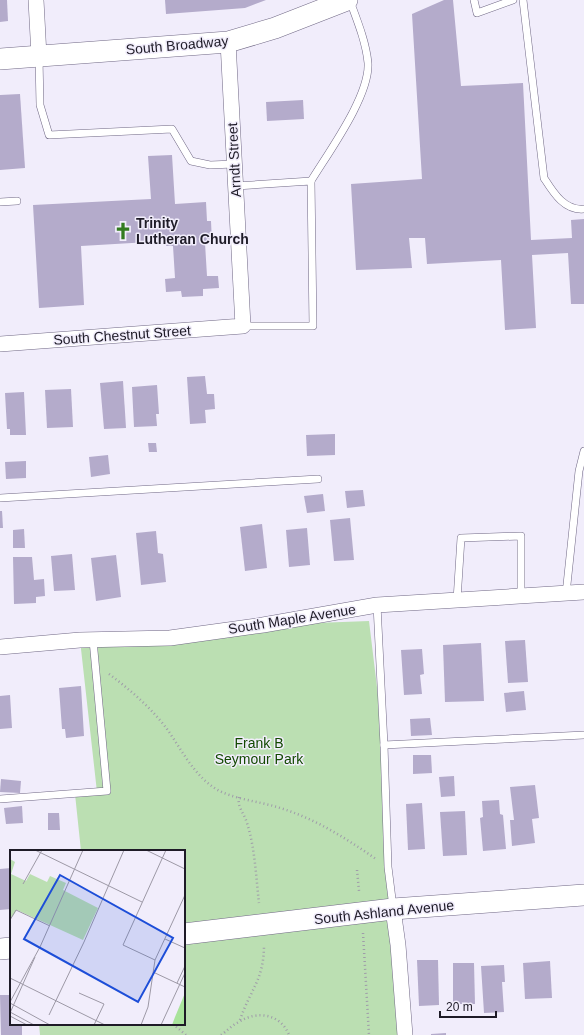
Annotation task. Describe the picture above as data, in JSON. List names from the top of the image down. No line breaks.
{"streets":{"main road":["South Broadway","South Ashland Avenue"],"street":["Arndt Street","South Chestnut Street","South Maple Avenue"]},"crossings":[["South Broadway","Arndt Street"],["Arndt Street","South Chestnut Street"]],"parks":["Frank B Seymour Park"],"places":{"church":["Trinity Lutheran Church"]},"scale_bar":"20 m"}
